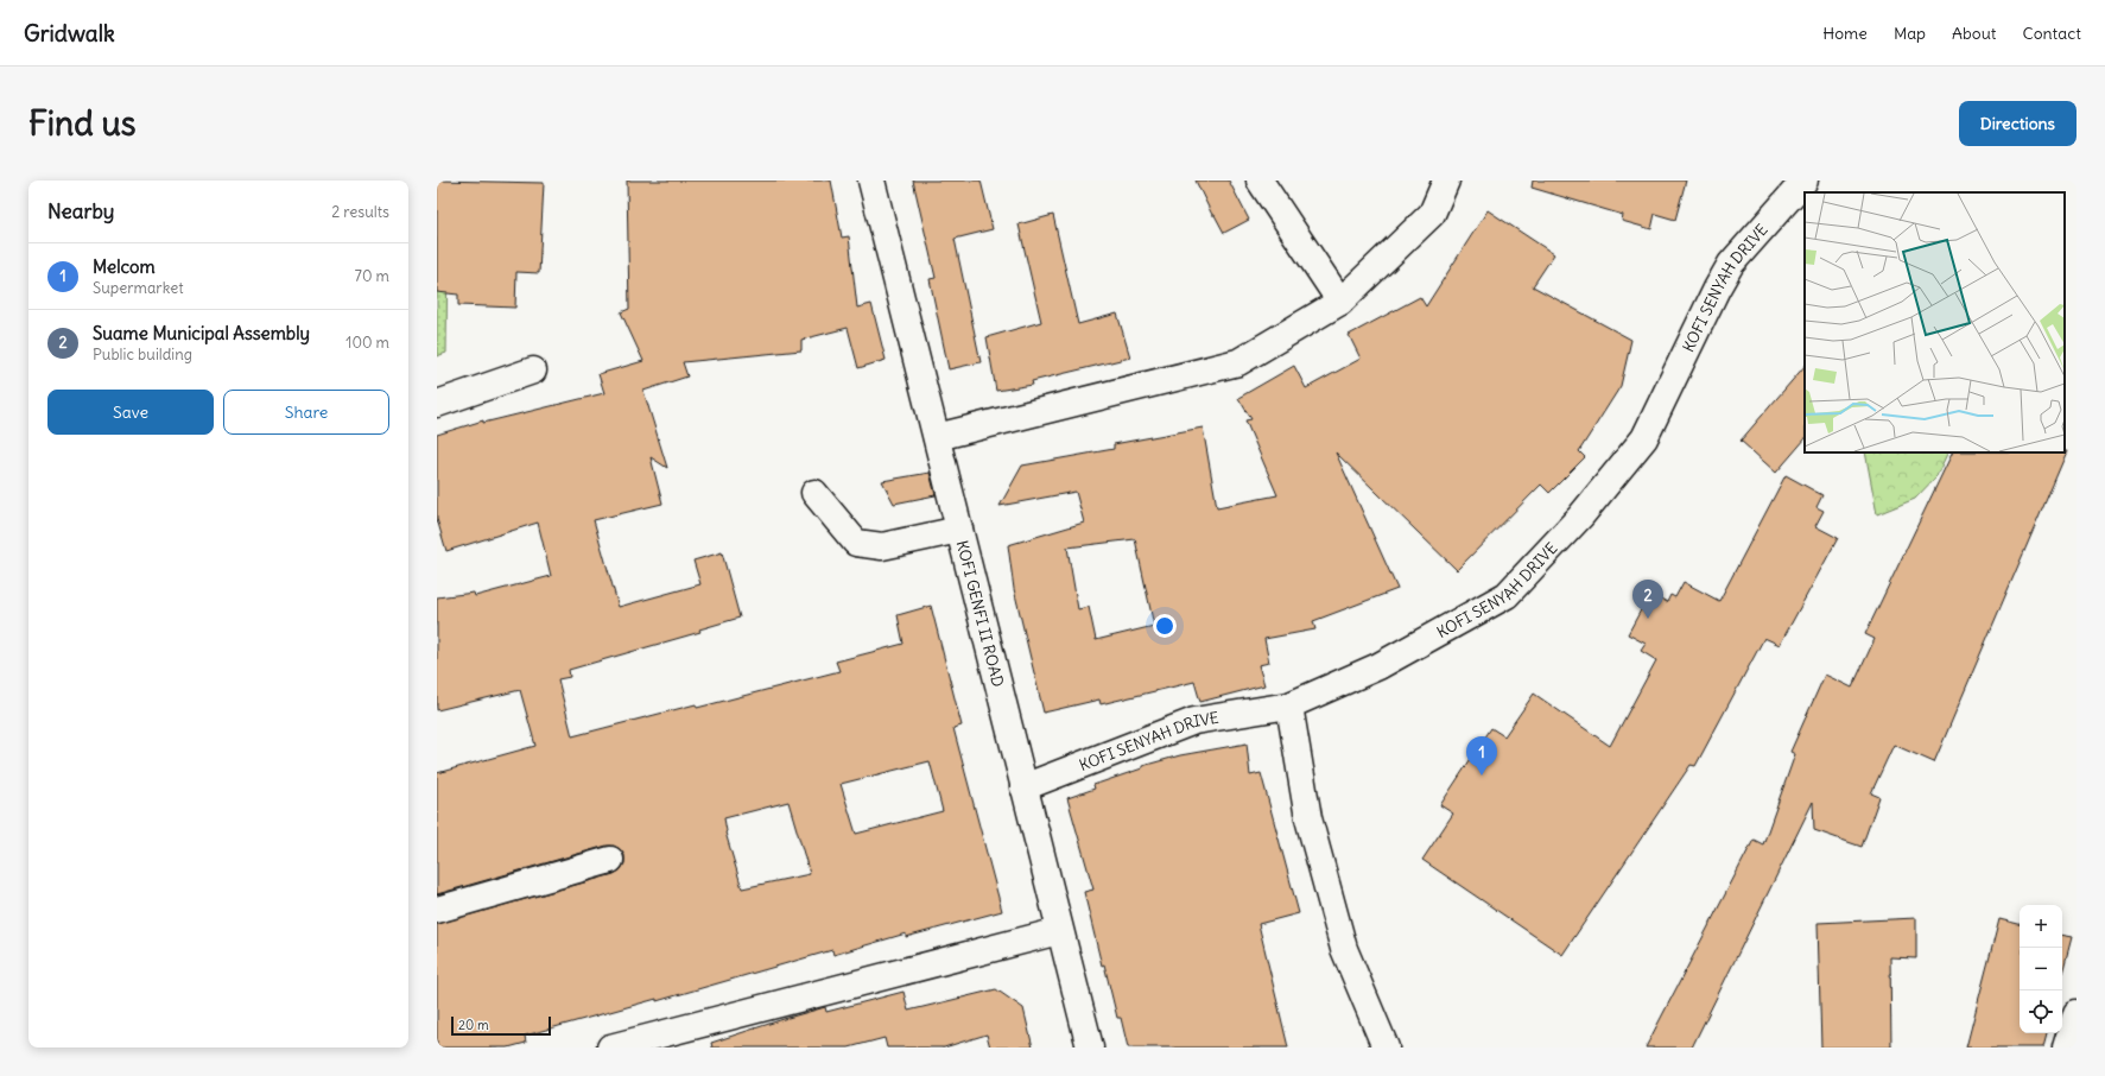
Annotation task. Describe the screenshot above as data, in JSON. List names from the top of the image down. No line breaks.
{"streets":{"street":["KOFI SENYAH DRIVE","KOFI GENFI II ROAD"]},"crossings":[["KOFI SENYAH DRIVE","KOFI GENFI II ROAD"]],"scale_bar":"20 m","page":{"header":"Gridwalk","nav":["Home","Map","About","Contact"],"buttons":["Directions",["Save","Share"]],"title":"Find us","heading":["Nearby","2 results"],"list":[{"mark":"1","name":"Melcom","note":"Supermarket","value":"70 m"},{"mark":"2","name":"Suame Municipal Assembly","note":"Public building","value":"100 m"}],"pins":["2","1"],"map_buttons":["+","−"],"scale":"20 m"}}
